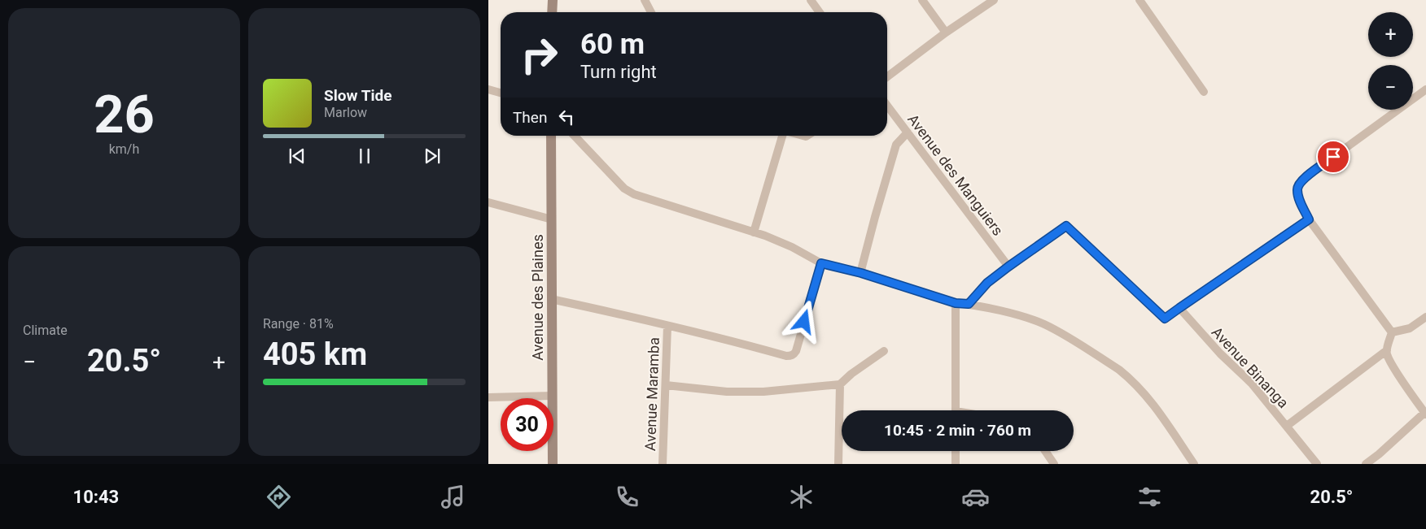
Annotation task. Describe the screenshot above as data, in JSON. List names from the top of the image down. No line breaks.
{"streets":{"street":["Avenue des Manguiers","Avenue des Plaines","Avenue Binanga","Avenue Maramba"]},"page":{"tile":[["26","km/h"],"Climate",["Range · 81%","405 km"]],"map_buttons":["+","−"],"turn":["60 m","Turn right"],"song":["Slow Tide","Marlow"],"then":"Then","heat":["−","20.5°","+"],"limit":"30","trip":"10:45 · 2 min · 760 m","tabs":["10:43","20.5°"]}}
